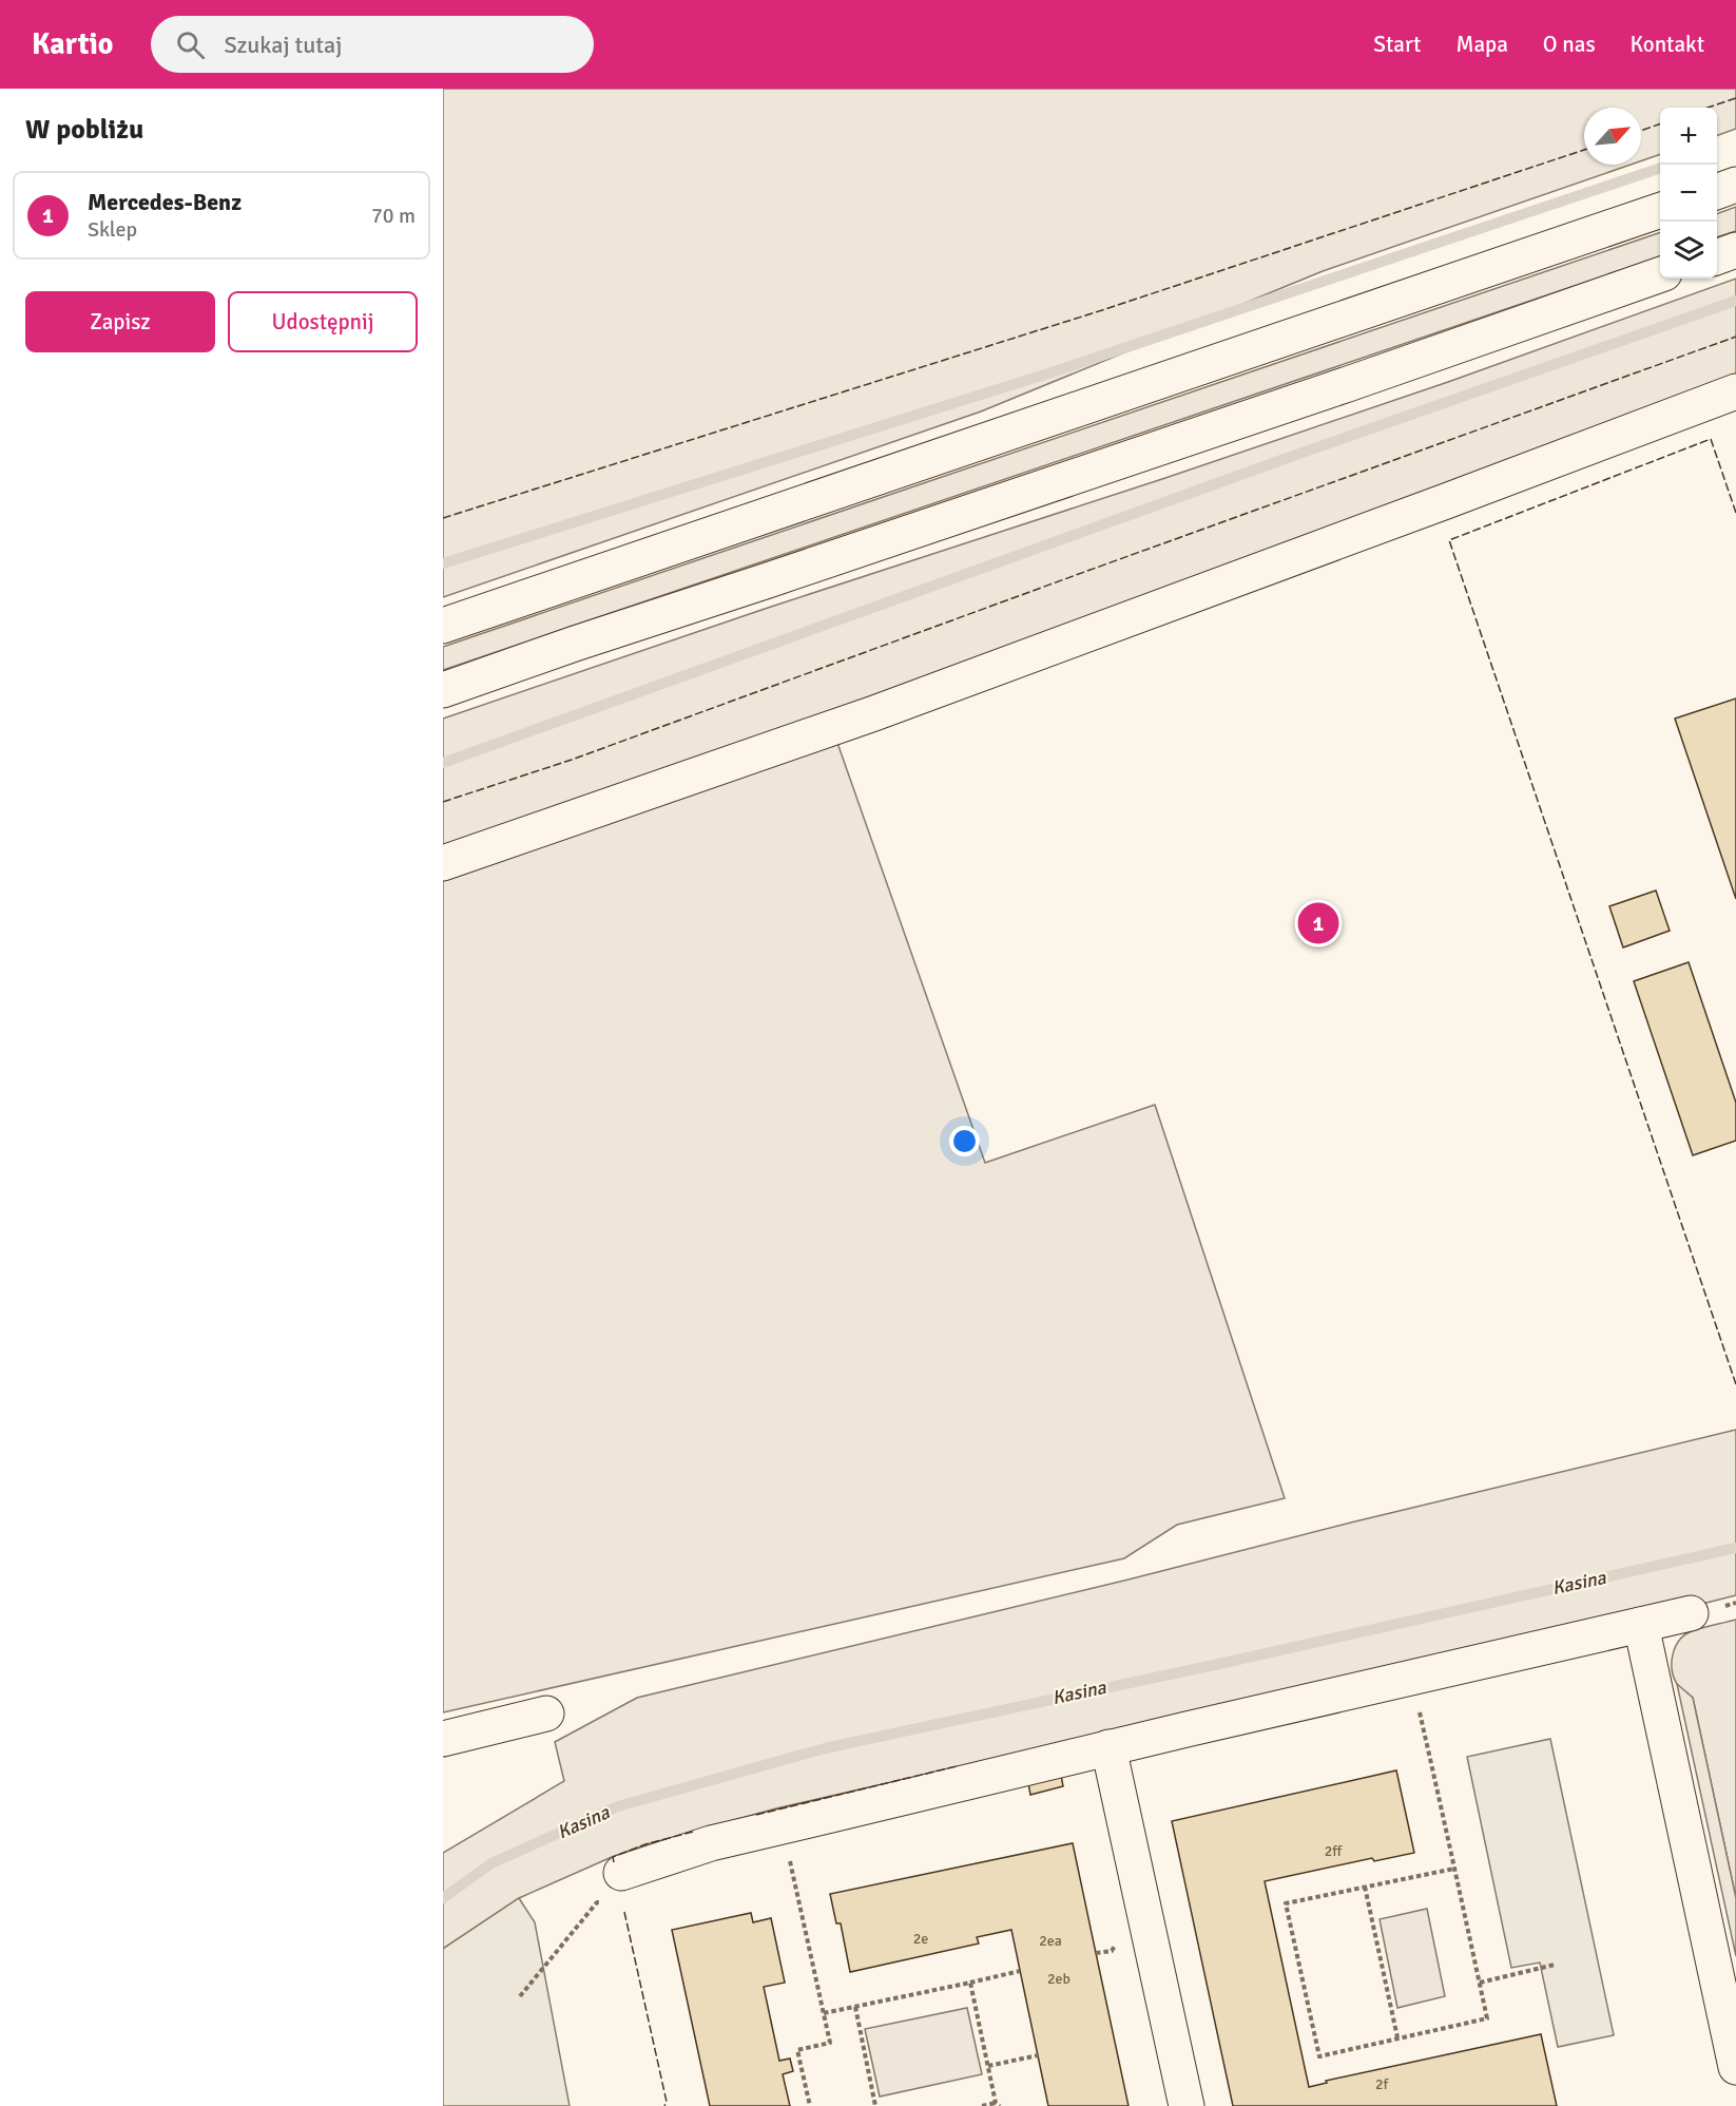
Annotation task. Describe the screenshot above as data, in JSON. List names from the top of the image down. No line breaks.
{"water":["Kasina"],"house_numbers":["2ff","2e","2ea","2eb","2f"],"north":"top right","page":{"header":"Kartio","search":"Szukaj tutaj","nav":["Start","Mapa","O nas","Kontakt"],"heading":"W pobliżu","map_buttons":["+","−"],"list":[{"mark":"1","name":"Mercedes-Benz","note":"Sklep","value":"70 m"}],"buttons":["Zapisz","Udostępnij"],"pins":"1"}}
